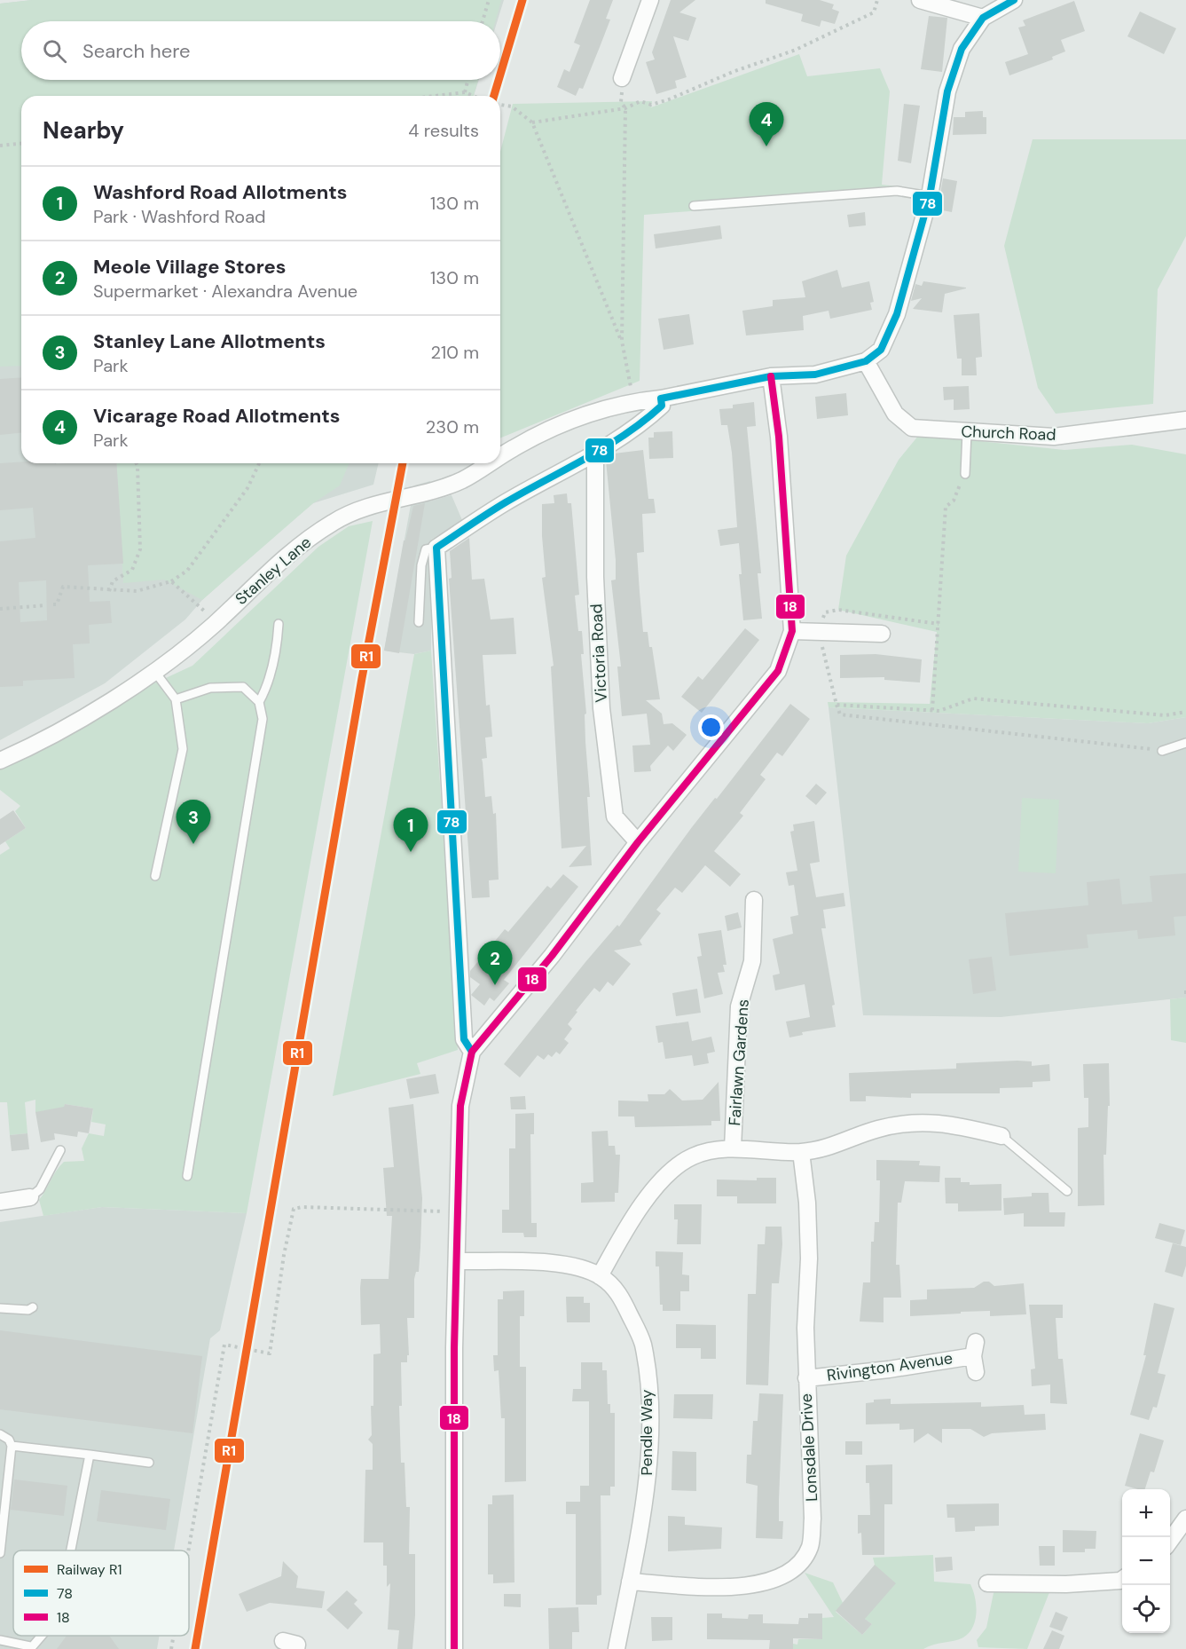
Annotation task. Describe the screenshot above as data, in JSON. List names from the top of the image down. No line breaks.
{"streets":{"street":["Church Road","Stanley Lane","Victoria Road","Fairlawn Gardens","Rivington Avenue","Pendle Way","Lonsdale Drive"]},"crossings":[["Church Road","Stanley Lane"],["Rivington Avenue","Lonsdale Drive"],["Pendle Way","Lonsdale Drive"]],"lines":["rail line R1","transit line 78","transit line 18"],"legend":["Railway R1","78","18"],"page":{"search":"Search here","heading":["Nearby","4 results"],"pins":["4","3","1","2"],"list":[{"mark":"1","name":"Washford Road Allotments","note":"Park · Washford Road","value":"130 m"},{"mark":"2","name":"Meole Village Stores","note":"Supermarket · Alexandra Avenue","value":"130 m"},{"mark":"3","name":"Stanley Lane Allotments","note":"Park","value":"210 m"},{"mark":"4","name":"Vicarage Road Allotments","note":"Park","value":"230 m"}],"map_buttons":["+","−"]}}
